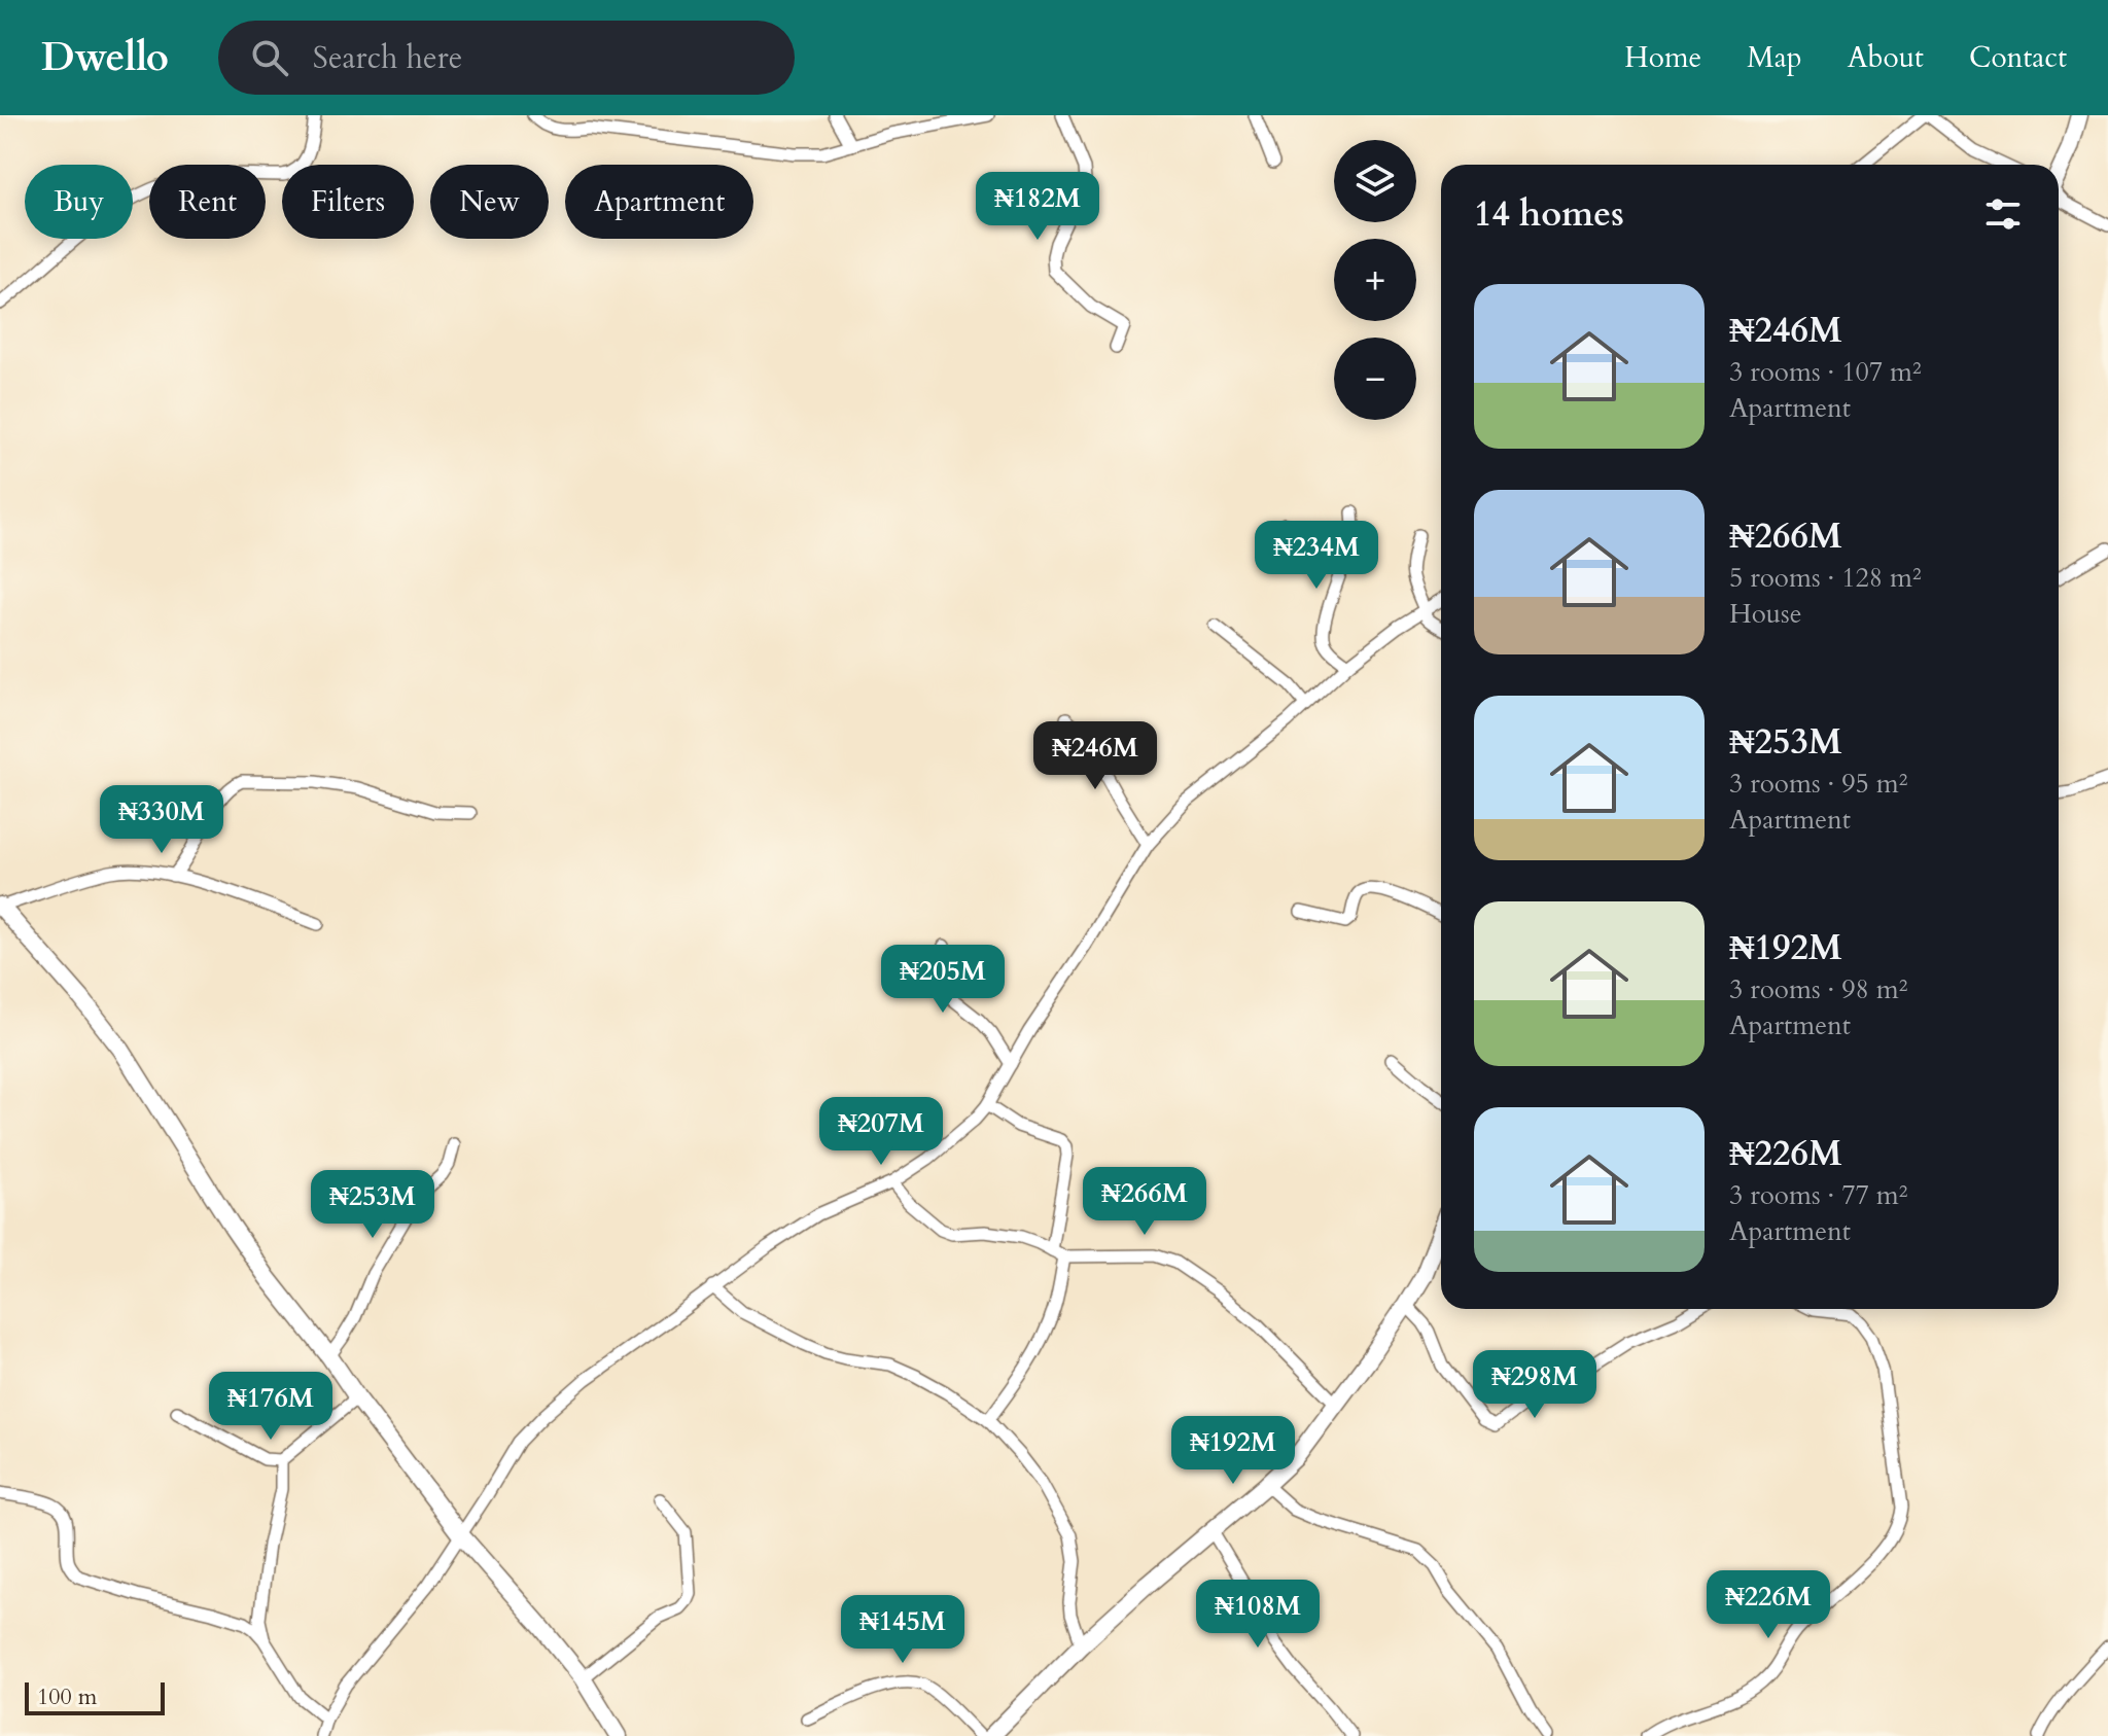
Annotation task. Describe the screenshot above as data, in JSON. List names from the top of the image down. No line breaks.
{"scale_bar":"100 m","page":{"header":"Dwello","search":"Search here","nav":["Home","Map","About","Contact"],"map_buttons":["+","−"],"chip":["Buy","Rent","Filters","New","Apartment"],"heading":"14 homes","price":["₦182M","₦234M","₦246M","₦330M","₦205M","₦207M","₦266M","₦253M","₦298M","₦176M","₦192M","₦226M","₦108M","₦145M"],"list":[{"name":"₦246M","note":"3 rooms · 107 m² · Apartment"},{"name":"₦266M","note":"5 rooms · 128 m² · House"},{"name":"₦253M","note":"3 rooms · 95 m² · Apartment"},{"name":"₦192M","note":"3 rooms · 98 m² · Apartment"},{"name":"₦226M","note":"3 rooms · 77 m² · Apartment"}],"scale":"100 m"}}
